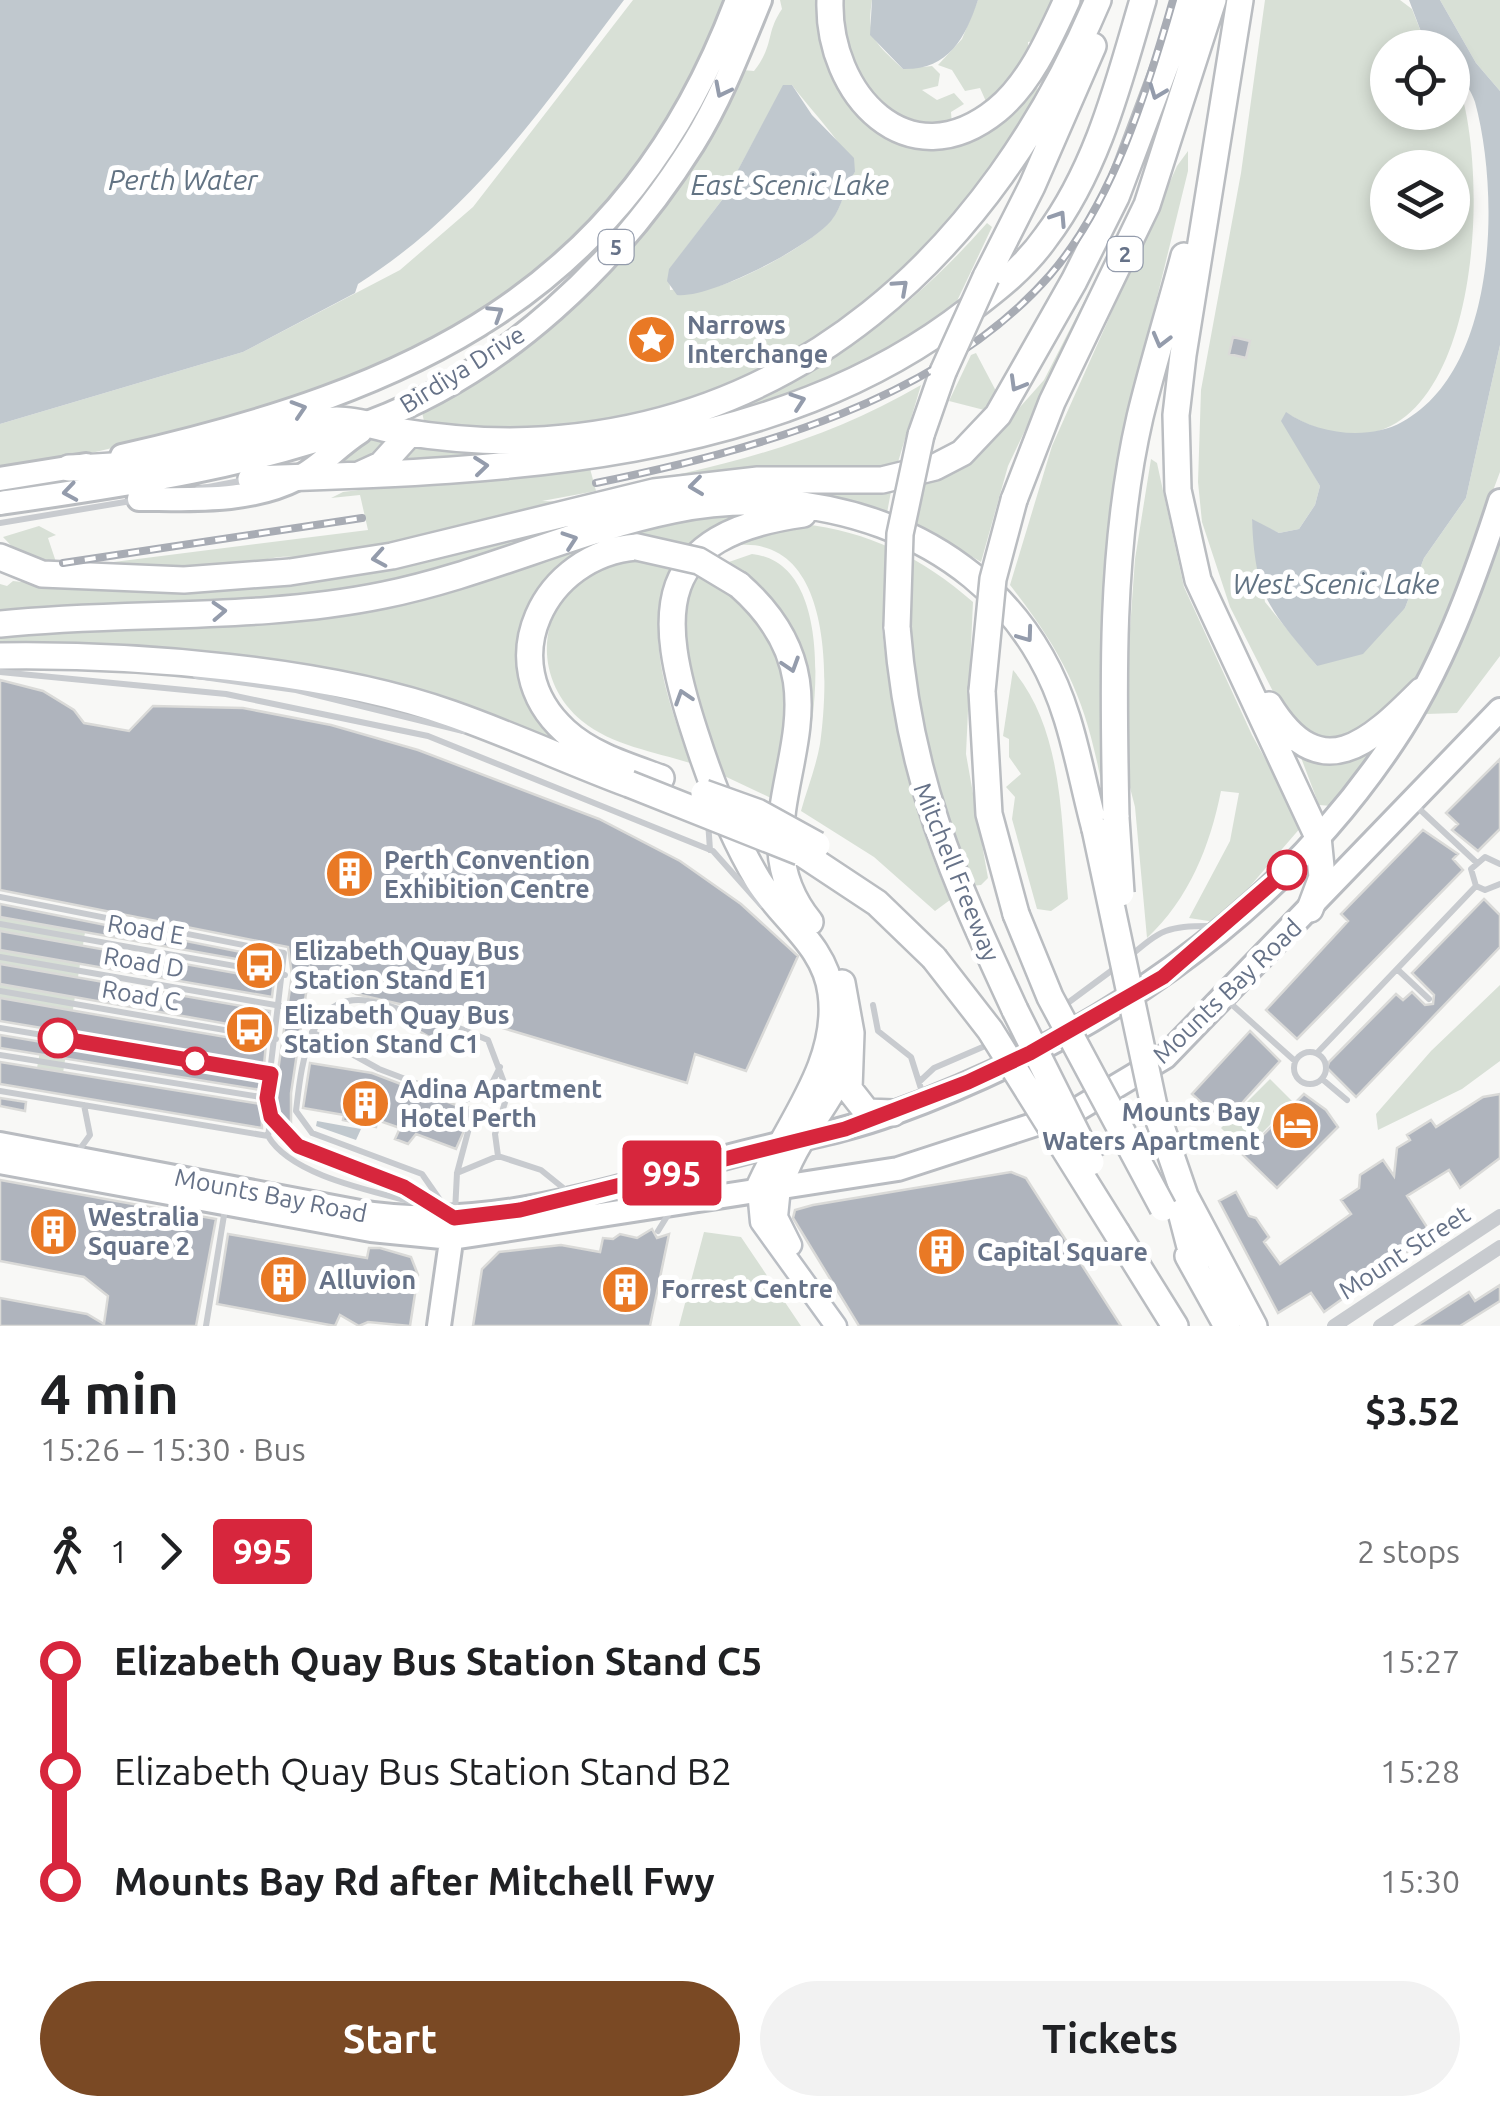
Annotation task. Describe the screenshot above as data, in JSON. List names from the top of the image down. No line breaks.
{"streets":{"highway":["2","Mitchell Freeway"],"main road":["5","Birdiya Drive","Mounts Bay Road"],"street":["Mount Street"],"lane":["Road E","Road D","Road C"]},"water":["Perth Water","East Scenic Lake","West Scenic Lake"],"places":{"place":["Narrows Interchange"],"building":["Perth Convention Exhibition Centre","Adina Apartment Hotel Perth","Westralia Square 2","Capital Square","Alluvion","Forrest Centre"],"bus stop":["Elizabeth Quay Bus Station Stand E1","Elizabeth Quay Bus Station Stand C1"],"hotel":["Mounts Bay Waters Apartment"]},"lines":["bus line 995"],"page":{"on_map":"995","heading":["4 min","15:26 – 15:30 · Bus","$3.52"],"legs":["1","995","2 stops"],"list":[{"name":"Elizabeth Quay Bus Station Stand C5","value":"15:27"},{"name":"Elizabeth Quay Bus Station Stand B2","value":"15:28"},{"name":"Mounts Bay Rd after Mitchell Fwy","value":"15:30"}],"buttons":["Start","Tickets"]}}
